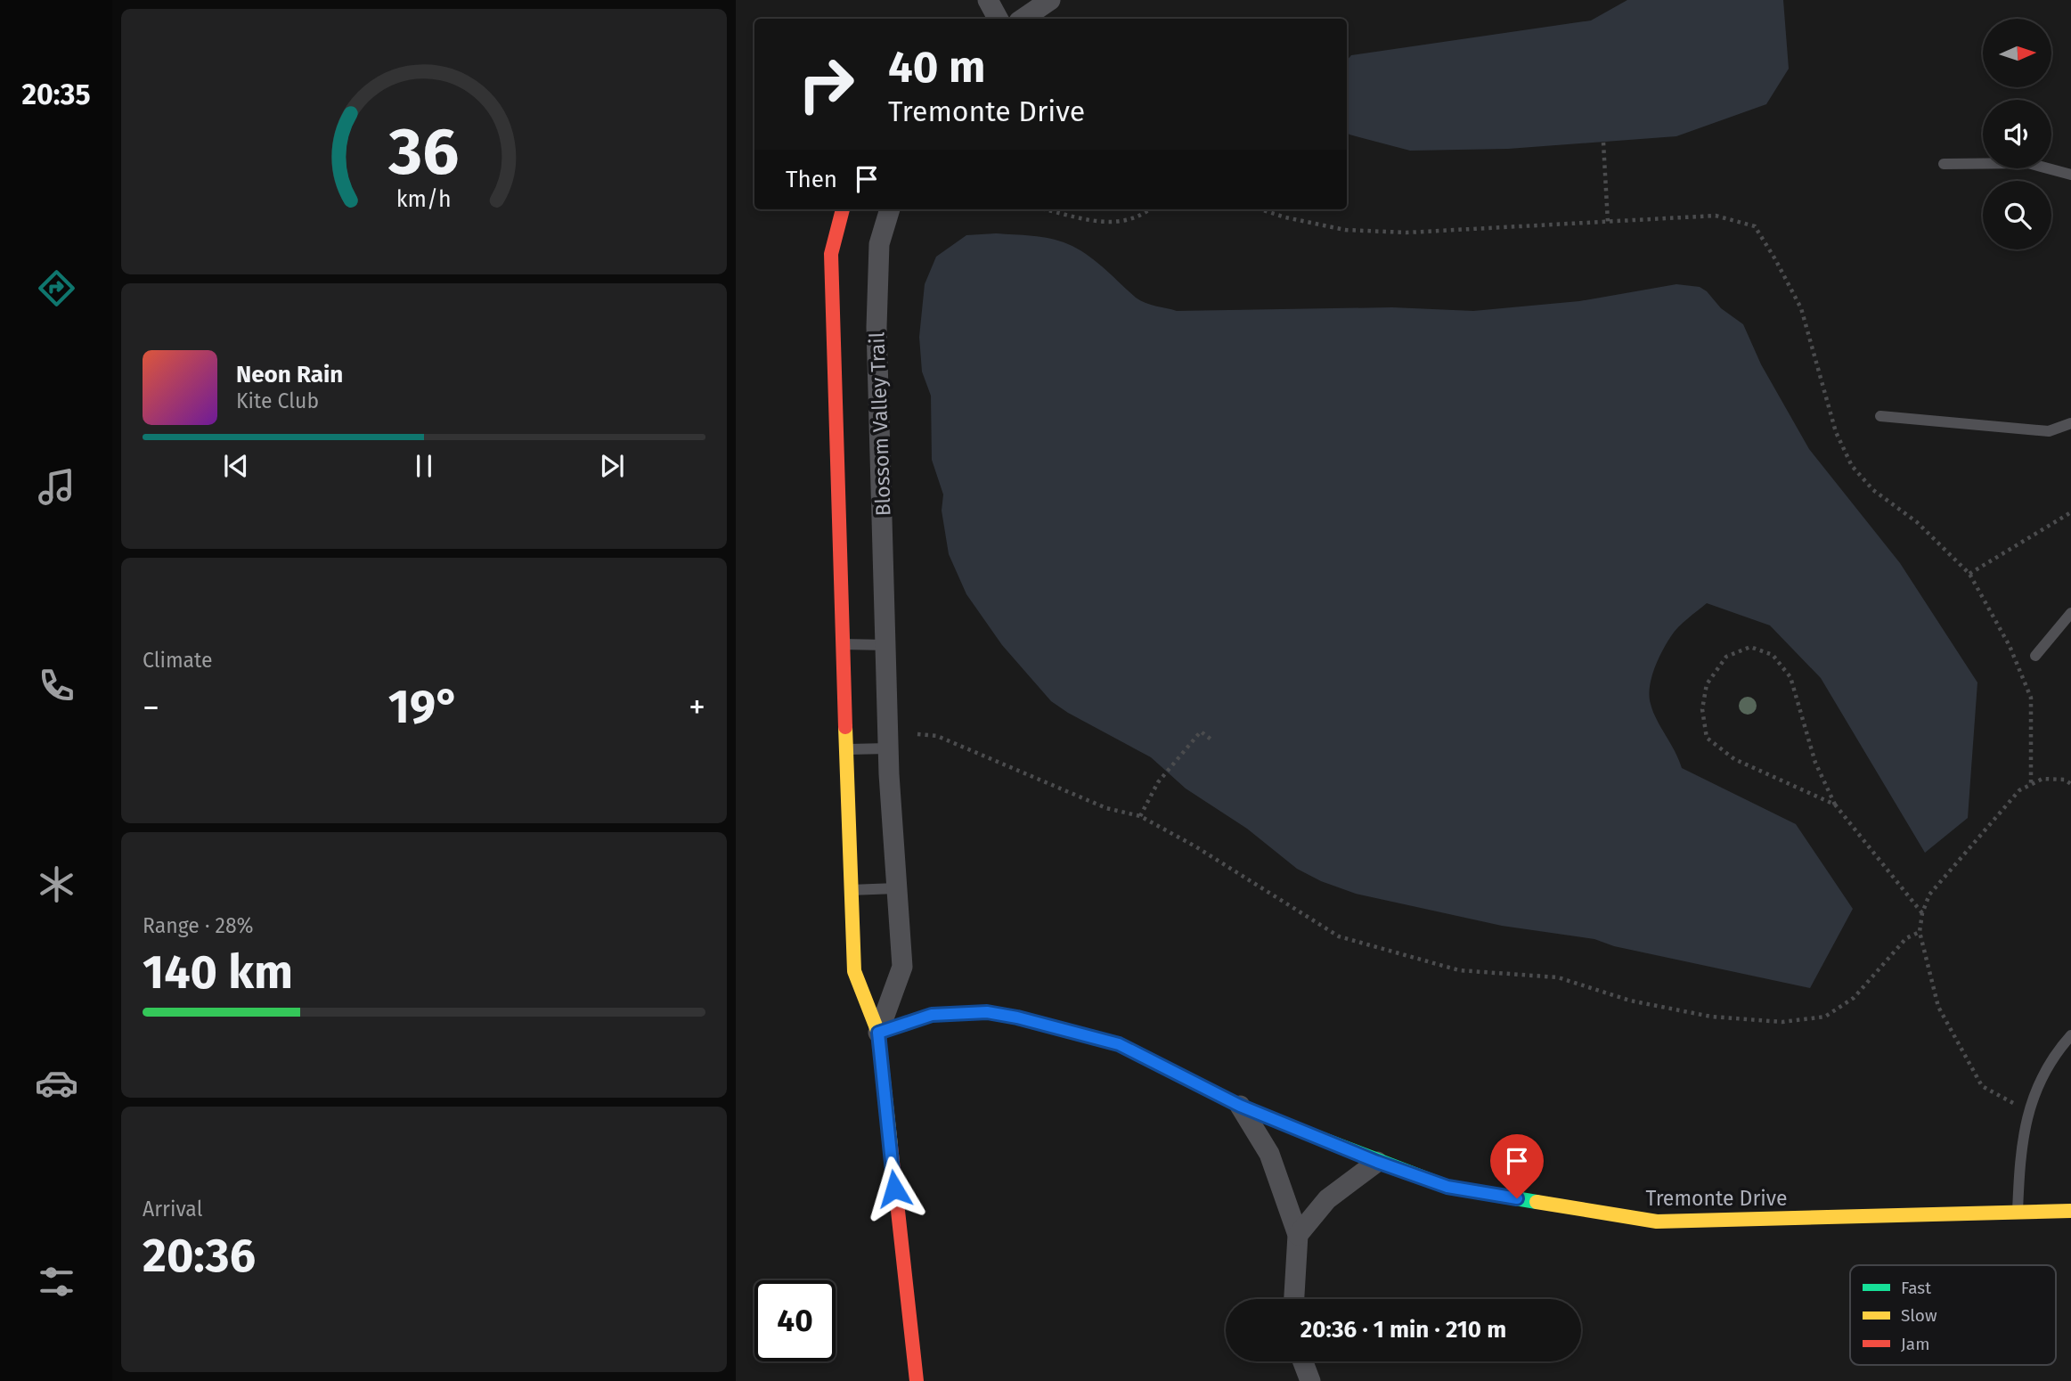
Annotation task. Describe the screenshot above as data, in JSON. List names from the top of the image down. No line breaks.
{"streets":{"street":["Blossom Valley Trail","Tremonte Drive"]},"crossings":[["Blossom Valley Trail","Tremonte Drive"]],"legend":["Fast","Slow","Jam"],"north":"right","page":{"tabs":"20:35","turn":["40 m","Tremonte Drive"],"then":"Then","song":["Neon Rain","Kite Club"],"tile":["Climate",["Range · 28%","140 km"],["Arrival","20:36"]],"heat":["−","19°","+"],"limit":"40","trip":"20:36 · 1 min · 210 m","gauge":["36","km/h"]}}
